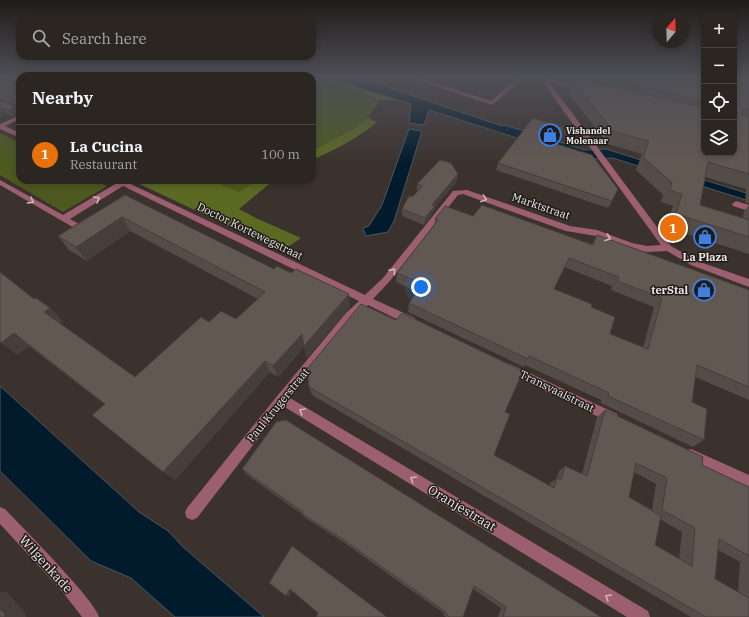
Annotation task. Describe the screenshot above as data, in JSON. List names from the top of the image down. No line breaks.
{"streets":{"street":["Marktstraat","Doctor Kortewegstraat","Transvaalstraat","Paul Krugerstraat","Oranjestraat","Wilgenkade"]},"crossings":[["Marktstraat","Doctor Kortewegstraat"],["Marktstraat","Paul Krugerstraat"],["Doctor Kortewegstraat","Paul Krugerstraat"],["Paul Krugerstraat","Oranjestraat"]],"one_way":["Marktstraat","Oranjestraat"],"places":{"shop":["Vishandel Molenaar","La Plaza","terStal"]},"north":"top","page":{"map_buttons":["+","−"],"search":"Search here","heading":"Nearby","list":[{"mark":"1","name":"La Cucina","note":"Restaurant","value":"100 m"}],"pins":"1"}}
